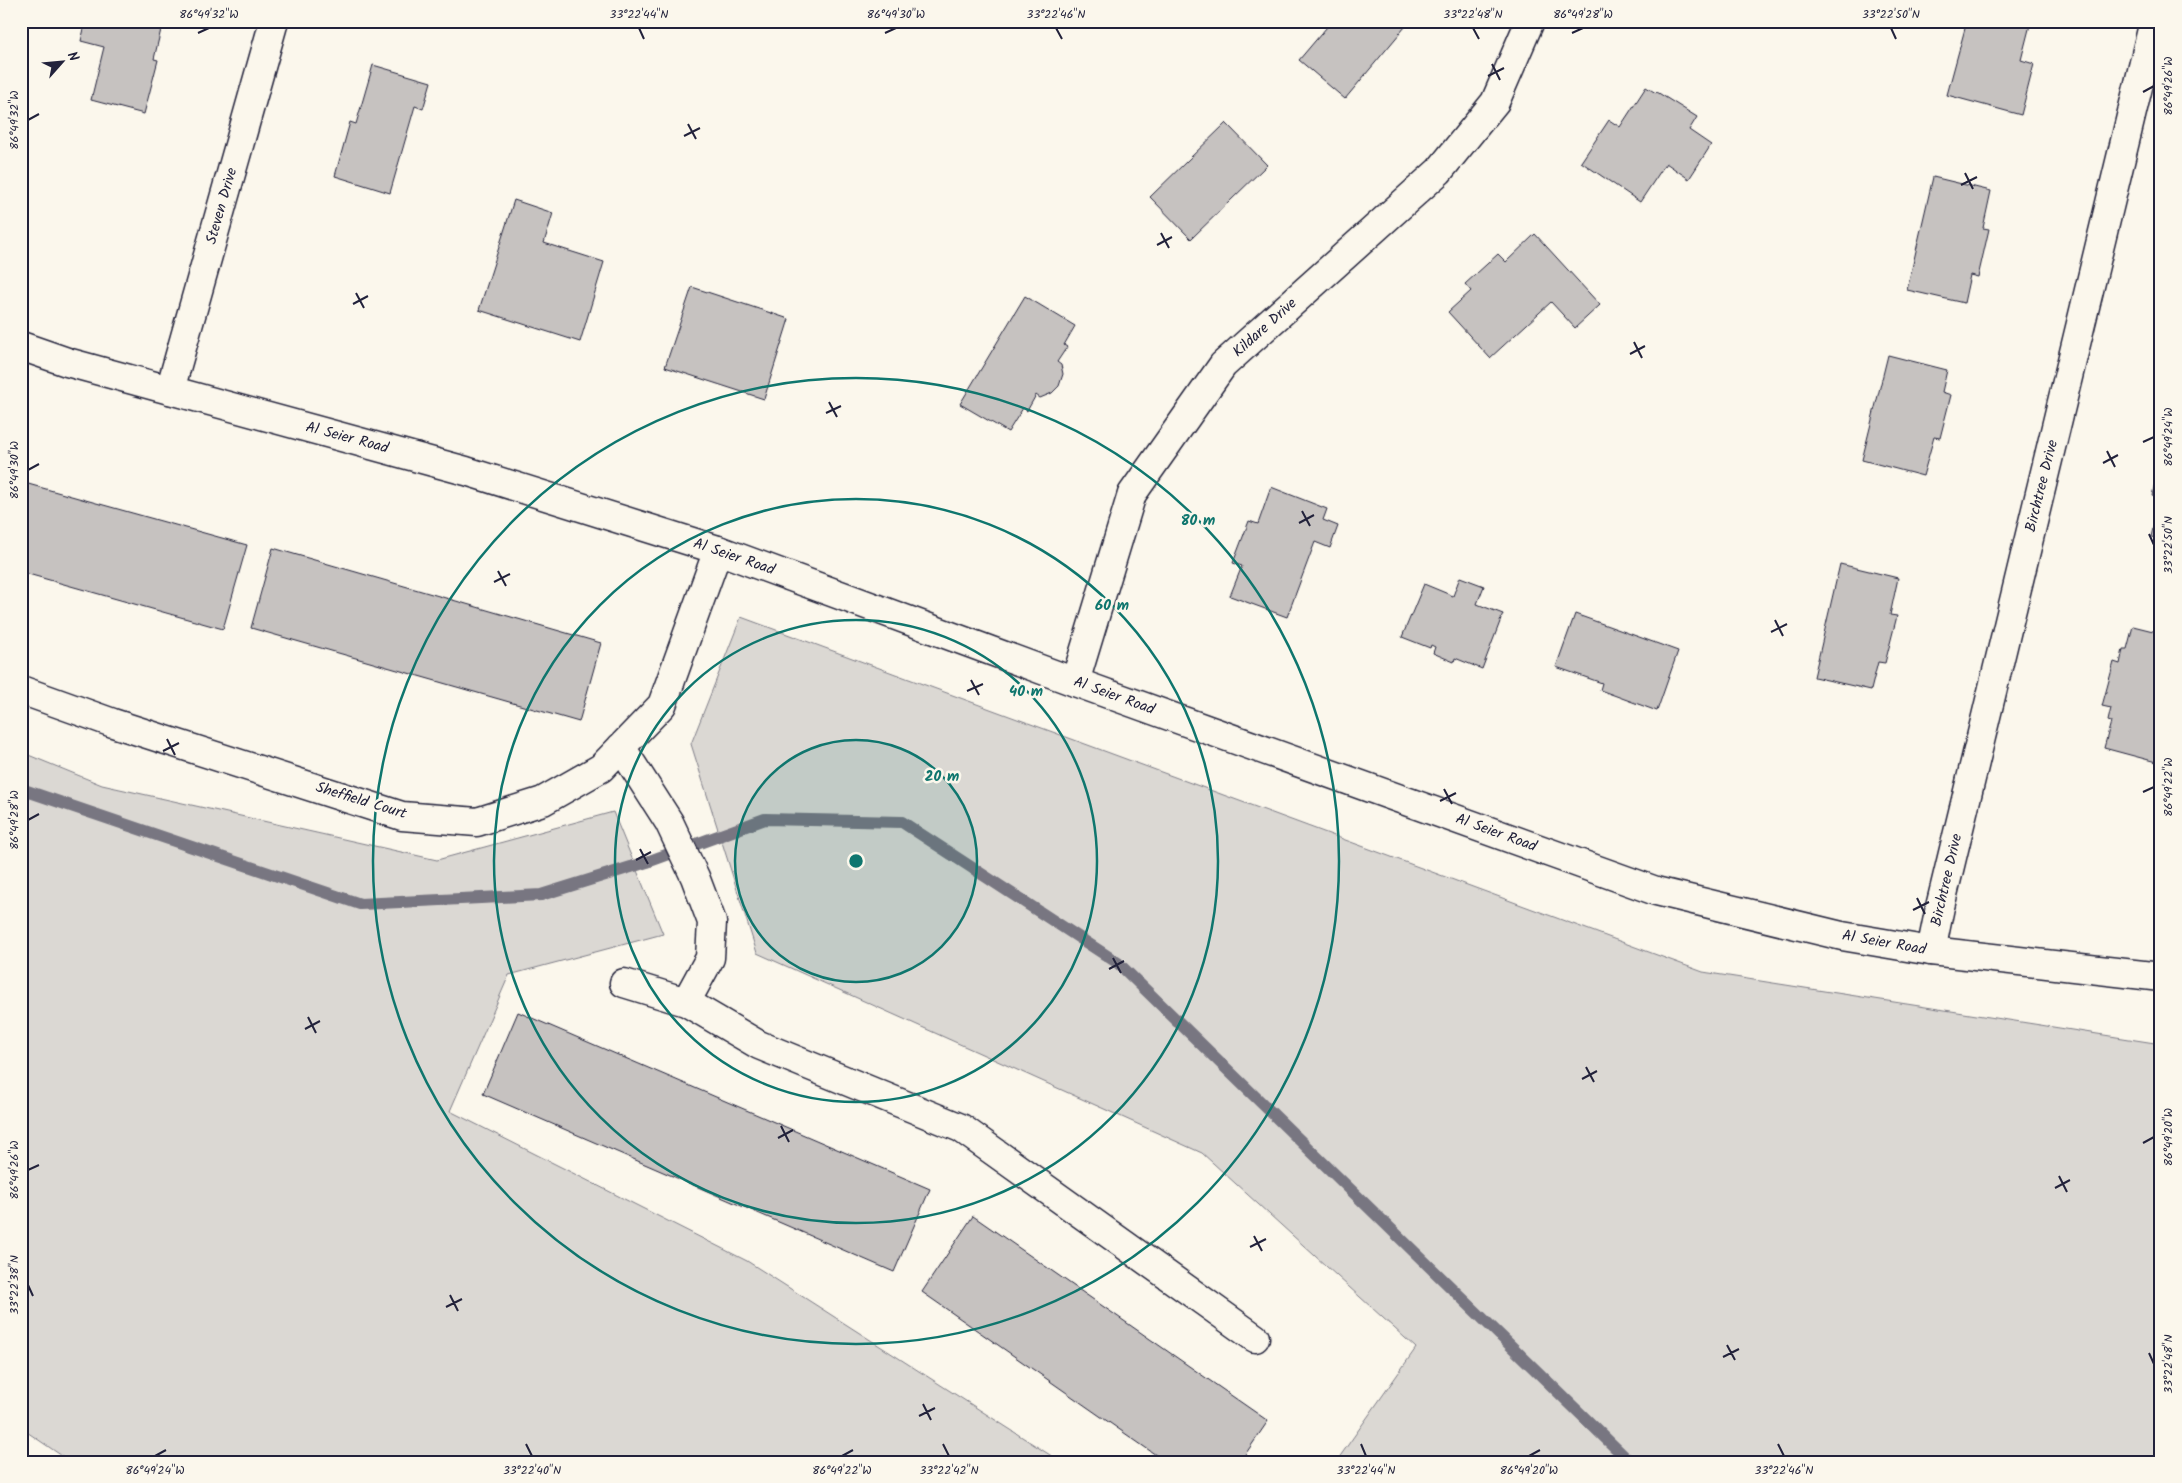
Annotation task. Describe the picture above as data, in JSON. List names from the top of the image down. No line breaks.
{"streets":{"street":["Steven Drive","Kildare Drive","Al Seier Road","Birchtree Drive","Sheffield Court"]},"crossings":[["Steven Drive","Al Seier Road"],["Kildare Drive","Al Seier Road"],["Al Seier Road","Birchtree Drive"],["Al Seier Road","Sheffield Court"]],"north":"top right","coordinates":["86°49'32\"W","33°22'44\"N","86°49'30\"W","33°22'46\"N","33°22'48\"N","86°49'28\"W","33°22'50\"N","86°49'26\"W","86°49'24\"W","86°49'22\"W","86°49'20\"W","33°22'38\"N","33°22'40\"N","33°22'42\"N"],"rings":["80 m","60 m","40 m","20 m"]}
